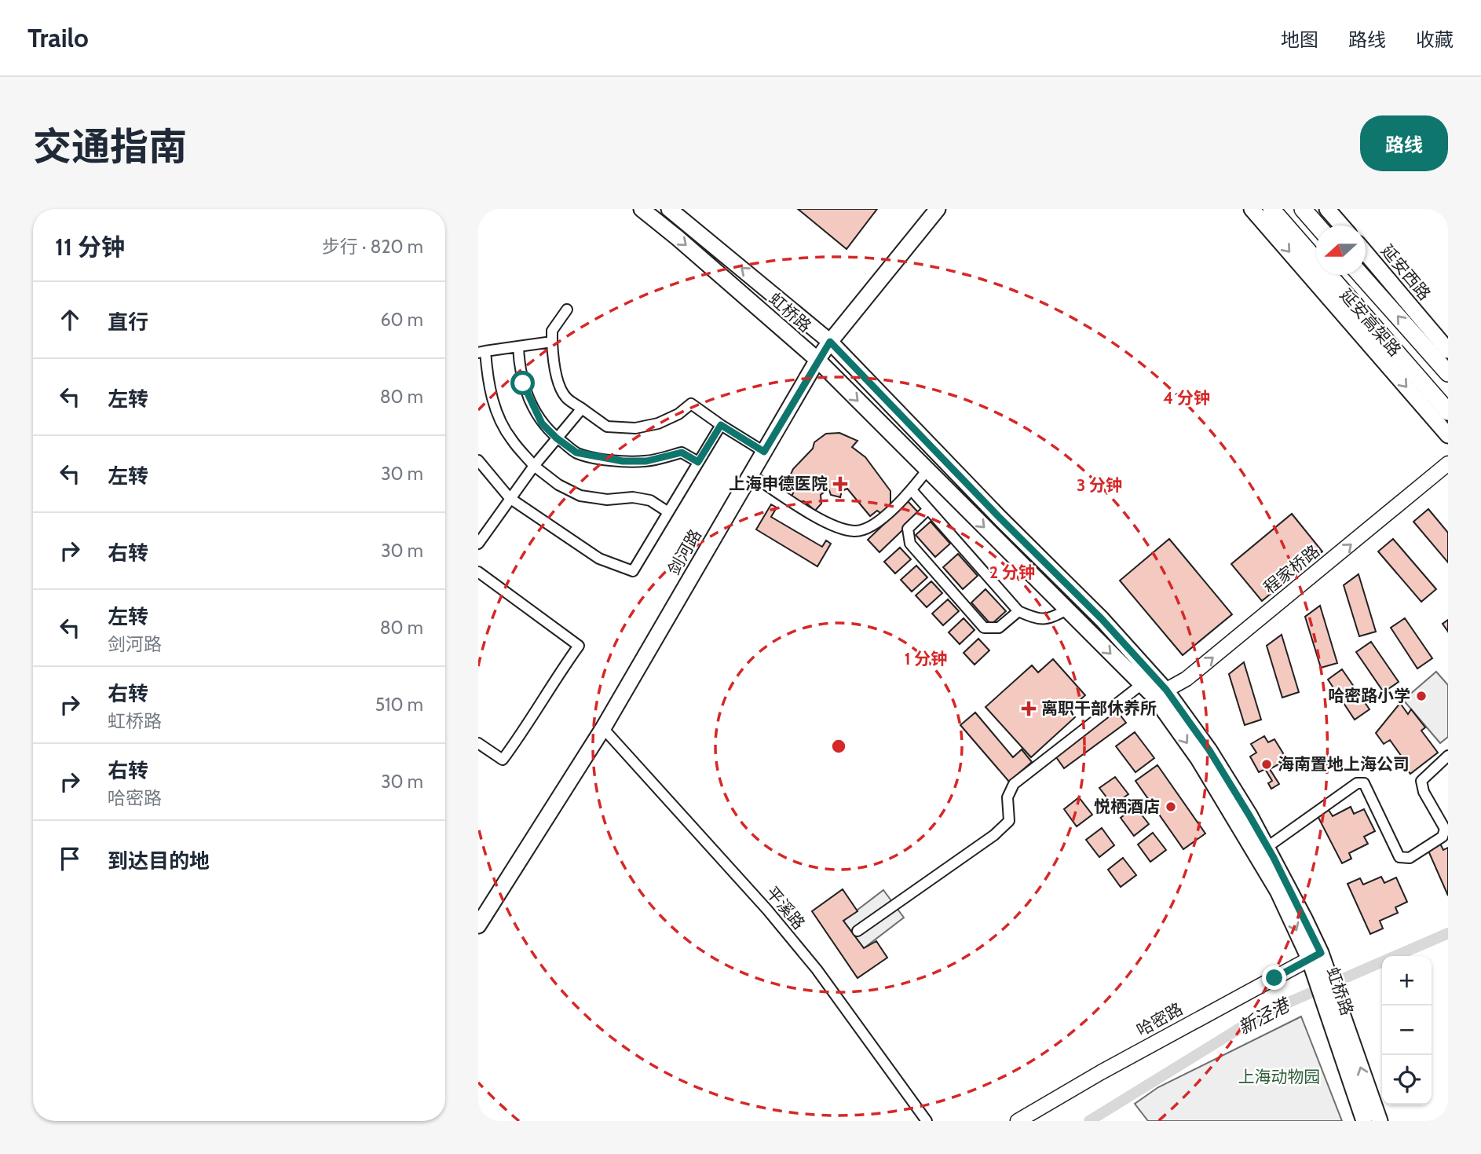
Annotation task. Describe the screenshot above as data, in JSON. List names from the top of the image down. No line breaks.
{"streets":{"highway":["延安高架路"],"main road":["延安西路","虹桥路","剑河路"],"street":["程家桥路","平溪路","哈密路"]},"crossings":[["虹桥路","剑河路"],["虹桥路","程家桥路"],["虹桥路","哈密路"],["剑河路","平溪路"]],"one_way":["程家桥路"],"water":["新泾港"],"parks":["上海动物园"],"places":{"health":["上海申德医院","离职干部休养所"],"other":["哈密路小学","海南置地上海公司","悦栖酒店"]},"north":"left","page":{"header":"Trailo","nav":["地图","路线","收藏"],"title":"交通指南","buttons":"路线","heading":["11 分钟","步行 · 820 m"],"list":[["直行","60 m"],["左转","80 m"],["左转","30 m"],["右转","30 m"],["左转","剑河路","80 m"],["右转","虹桥路","510 m"],["右转","哈密路","30 m"],"到达目的地"],"map_buttons":["+","−"]},"rings":["4 分钟","3 分钟","2 分钟","1 分钟"]}
